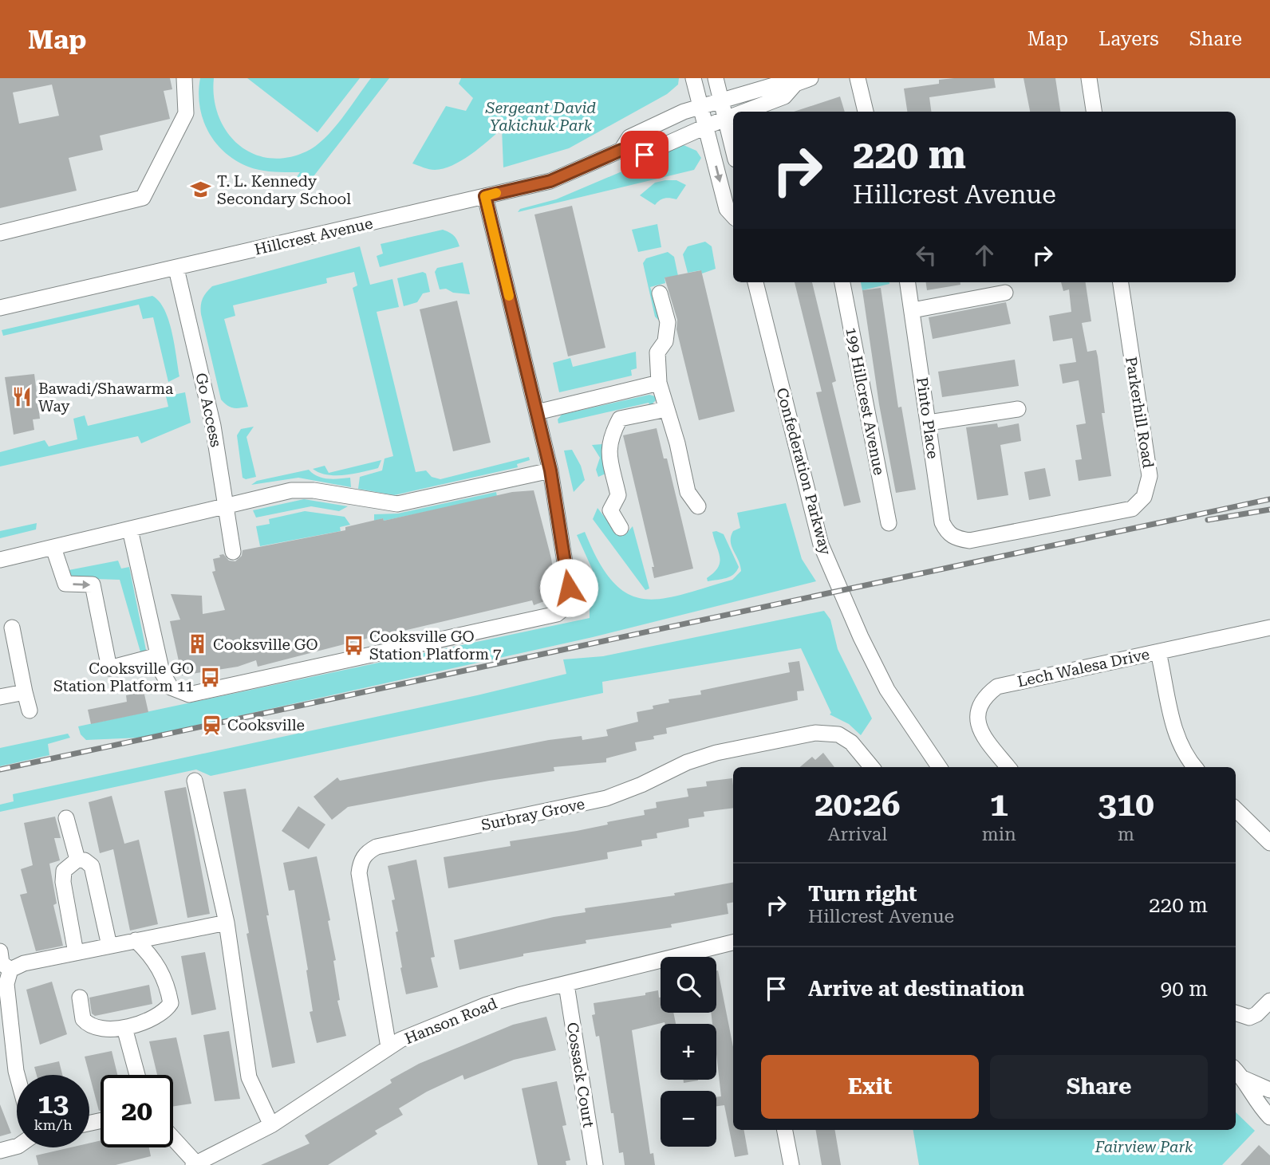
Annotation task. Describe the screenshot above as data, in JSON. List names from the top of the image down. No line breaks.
{"streets":{"street":["Hillcrest Avenue","199 Hillcrest Avenue","Go Access","Parkerhill Road","Pinto Place","Confederation Parkway","Lech Walesa Drive","Surbray Grove","Hanson Road","Cossack Court"]},"crossings":[["Hillcrest Avenue","Go Access"],["Parkerhill Road","Pinto Place"],["Surbray Grove","Hanson Road"],["Hanson Road","Cossack Court"]],"parks":["Sergeant David Yakichuk Park","Fairview Park"],"places":{"school or university":["T. L. Kennedy Secondary School"],"restaurant":["Bawadi/Shawarma Way"],"building":["Cooksville GO"],"bus stop":["Cooksville GO Station Platform 7","Cooksville GO Station Platform 11"],"station":["Cooksville"]},"page":{"header":"Map","nav":["Map","Layers","Share"],"turn":["220 m","Hillcrest Avenue"],"eta":["20:26","Arrival","1","min","310","m"],"list":[{"name":"Turn right","note":"Hillcrest Avenue","value":"220 m"},{"name":"Arrive at destination","value":"90 m"}],"map_buttons":["+","−"],"buttons":["Exit","Share"],"speed":"13 km/h","limit":"20"}}
